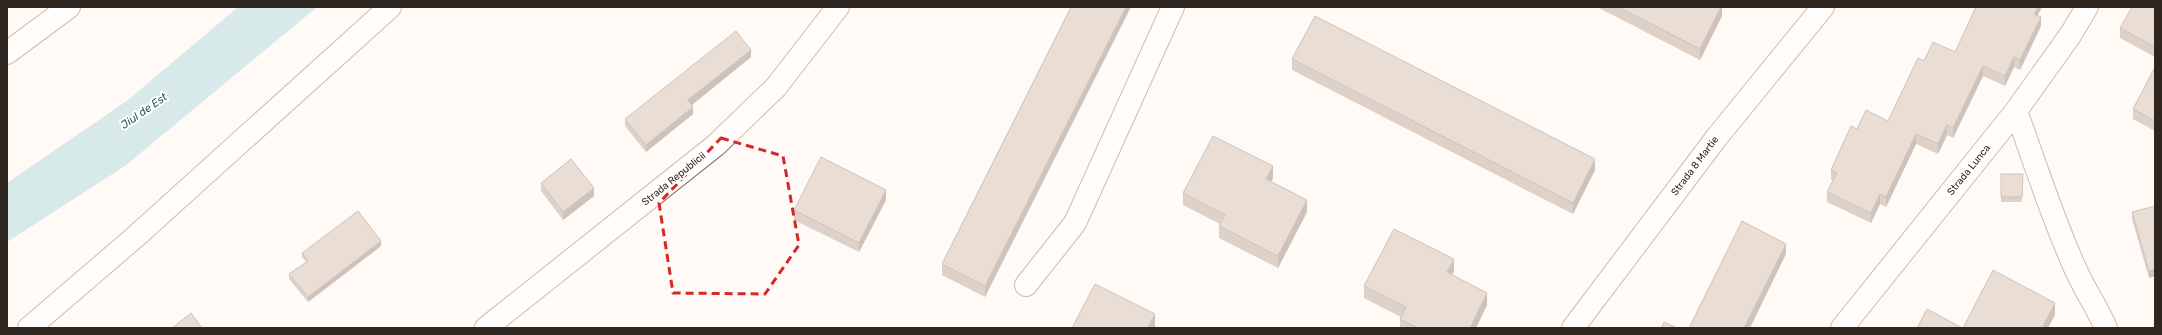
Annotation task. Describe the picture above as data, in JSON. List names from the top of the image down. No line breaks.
{"streets":{"street":["Strada 8 Martie","Strada Lunca","Strada Republicii"]},"water":["Jiul de Est"]}
